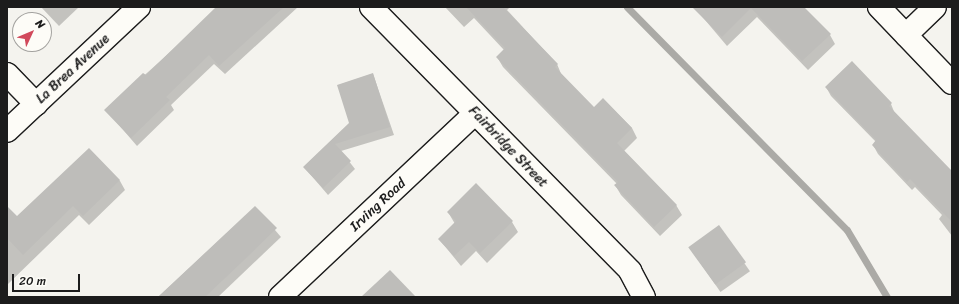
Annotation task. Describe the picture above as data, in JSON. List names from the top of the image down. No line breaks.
{"streets":{"street":["La Brea Avenue","Fairbridge Street","Irving Road"]},"crossings":[["Fairbridge Street","Irving Road"]],"scale_bar":"20 m","north":"top right"}
